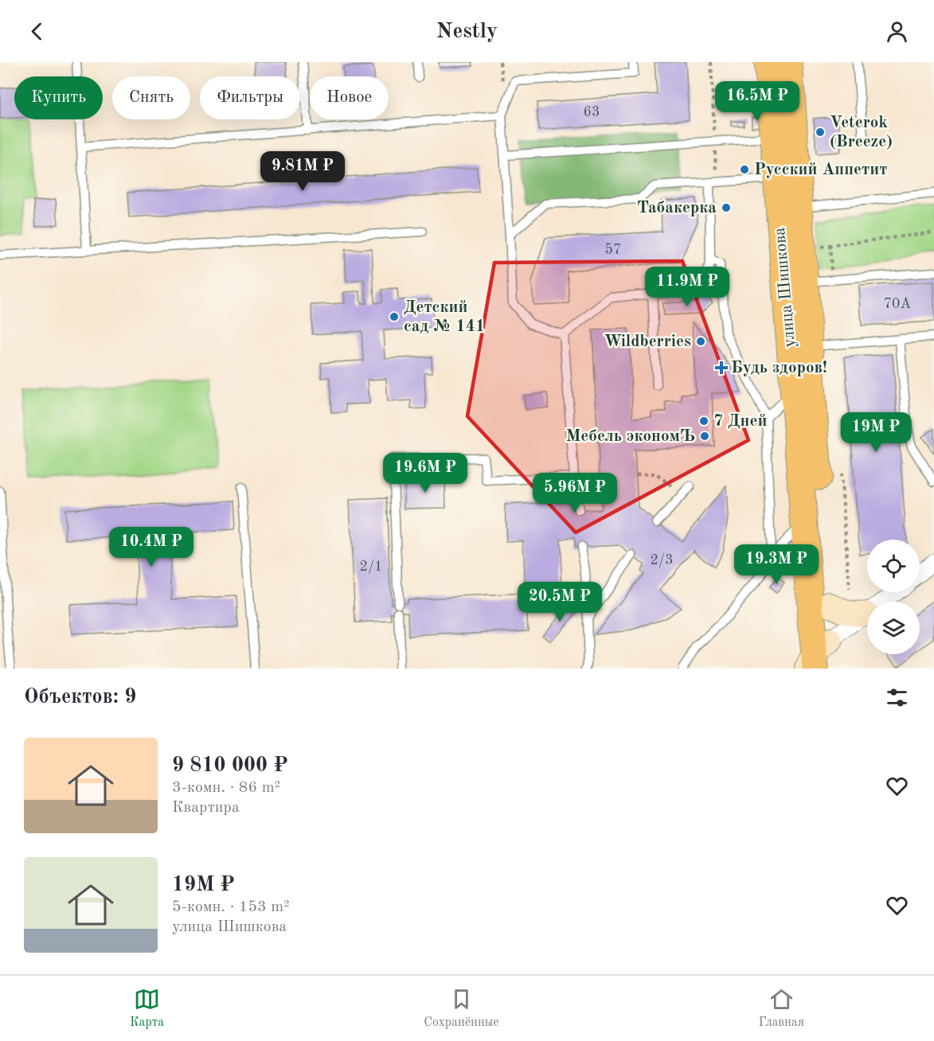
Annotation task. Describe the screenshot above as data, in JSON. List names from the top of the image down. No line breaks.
{"streets":{"main road":["улица Шишкова"]},"places":{"other":["Veterok (Breeze)","Русский Аппетит","Табакерка","Детский сад № 141","Wildberries","7 Дней","Мебель экономЪ"],"health":["Будь здоров!"]},"house_numbers":["63","57","70А","2/3","2/1"],"page":{"header":"Nestly","chip":["Купить","Снять","Фильтры","Новое"],"price":["16.5M ₽","9.81M ₽","11.9M ₽","19M ₽","19.6M ₽","5.96M ₽","10.4M ₽","19.3M ₽","20.5M ₽"],"heading":"Объектов: 9","list":[{"name":"9 810 000 ₽","note":"3-комн. · 86 m² · Квартира"},{"name":"19M ₽","note":"5-комн. · 153 m² · улица Шишкова"}],"tabs":["Карта","Сохранённые","Главная"]}}
